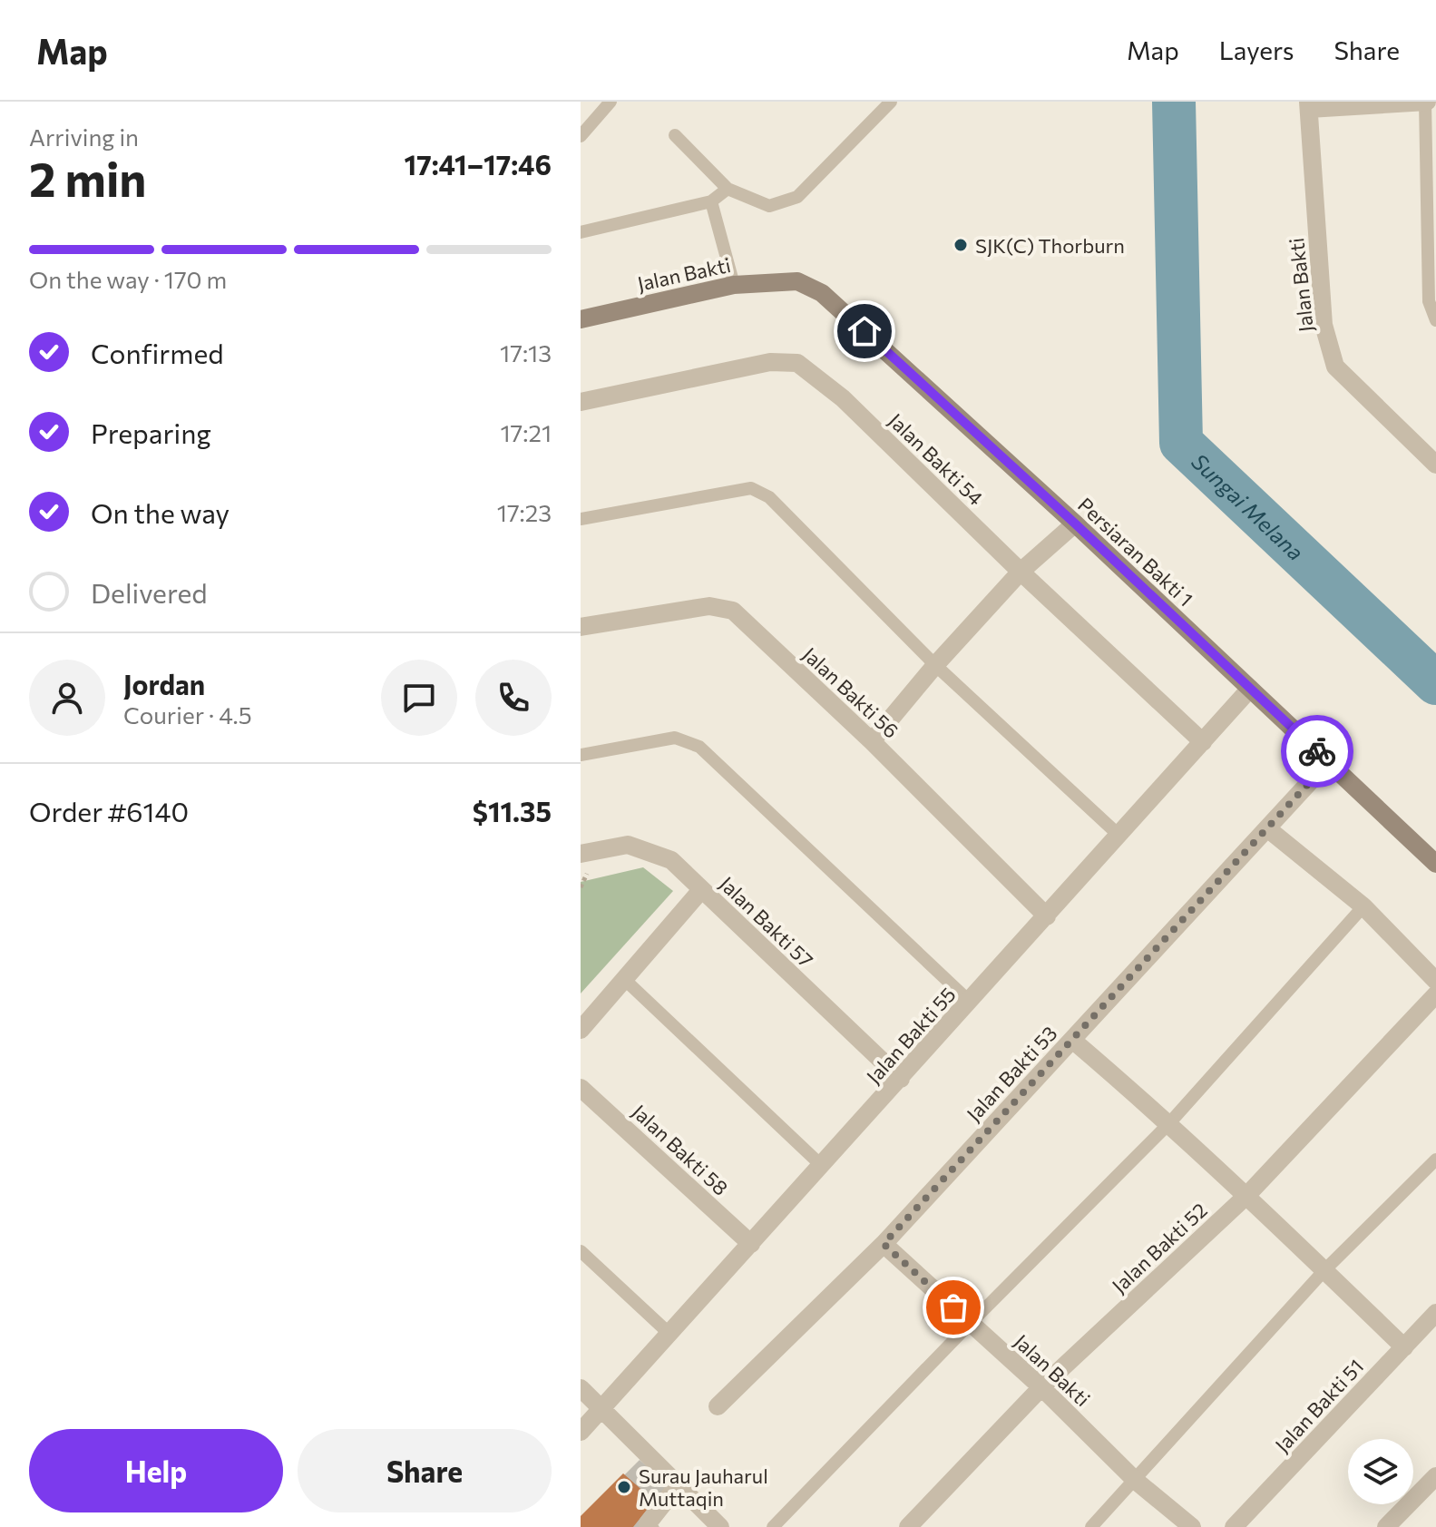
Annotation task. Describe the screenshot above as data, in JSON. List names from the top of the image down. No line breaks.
{"streets":{"street":["Jalan Bakti","Jalan Bakti 54","Persiaran Bakti 1","Jalan Bakti 56","Jalan Bakti 57","Jalan Bakti 55","Jalan Bakti 53","Jalan Bakti 58","Jalan Bakti 52","Jalan Bakti 51"]},"crossings":[["Jalan Bakti","Persiaran Bakti 1"],["Jalan Bakti","Jalan Bakti 53"],["Jalan Bakti","Jalan Bakti 52"],["Jalan Bakti 54","Jalan Bakti 55"],["Persiaran Bakti 1","Jalan Bakti 55"],["Persiaran Bakti 1","Jalan Bakti 53"],["Jalan Bakti 56","Jalan Bakti 55"],["Jalan Bakti 57","Jalan Bakti 55"],["Jalan Bakti 55","Jalan Bakti 58"]],"water":["Sungai Melana"],"places":["SJK(C) Thorburn","Surau Jauharul Muttaqin"],"page":{"header":"Map","nav":["Map","Layers","Share"],"heading":["2 min","Arriving in","17:41–17:46"],"panel":["Jordan","Courier · 4.5","Order #6140","$11.35"],"bar":"On the way · 170 m","list":[["Confirmed","17:13"],["Preparing","17:21"],["On the way","17:23"],"Delivered"],"buttons":["Help","Share"]}}
